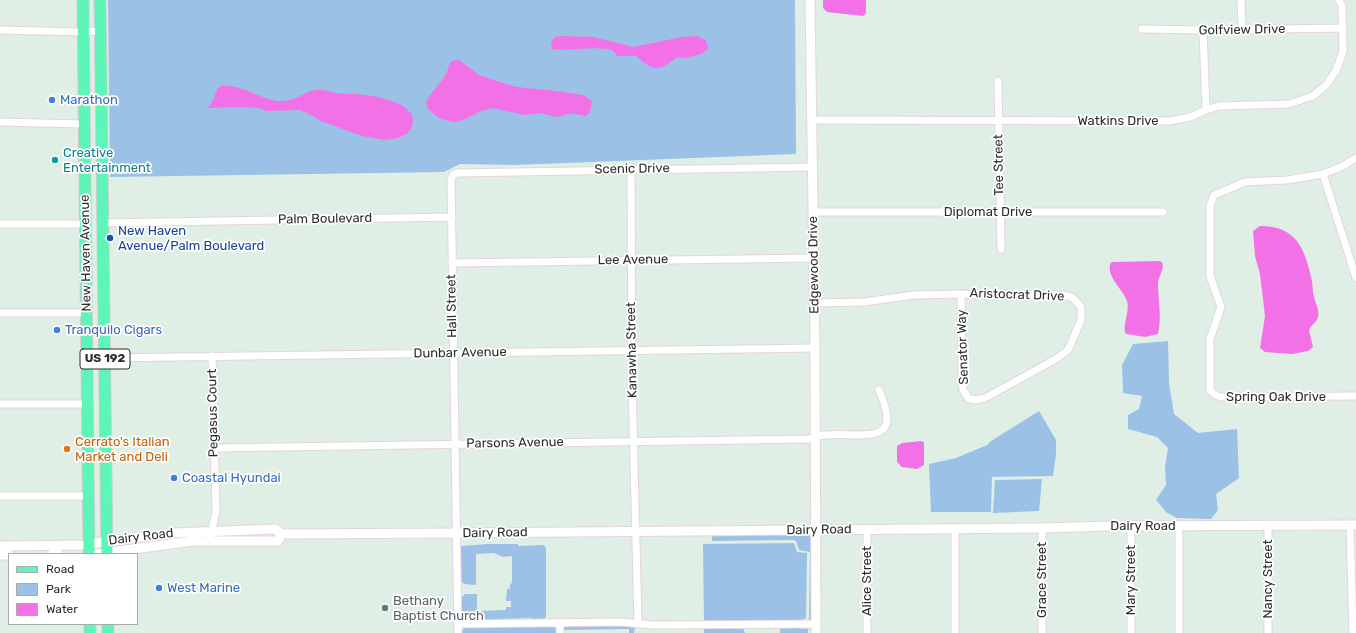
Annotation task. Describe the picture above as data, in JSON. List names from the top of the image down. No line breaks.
{"streets":{"main road":["New Haven Avenue","US 192"],"street":["Golfview Drive","Watkins Drive","Tee Street","Scenic Drive","Diplomat Drive","Palm Boulevard","Lee Avenue","Edgewood Drive","Aristocrat Drive","Hall Street","Senator Way","Kanawha Street","Dunbar Avenue","Spring Oak Drive","Pegasus Court","Parsons Avenue","Dairy Road","Nancy Street","Grace Street","Mary Street","Alice Street"]},"crossings":[["Golfview Drive","Watkins Drive"],["Watkins Drive","Tee Street"],["Watkins Drive","Edgewood Drive"],["Tee Street","Diplomat Drive"],["Scenic Drive","Edgewood Drive"],["Scenic Drive","Hall Street"],["Scenic Drive","Kanawha Street"],["Diplomat Drive","Edgewood Drive"],["Palm Boulevard","New Haven Avenue"],["Palm Boulevard","Hall Street"],["New Haven Avenue","Dunbar Avenue"],["New Haven Avenue","Dairy Road"],["Lee Avenue","Edgewood Drive"],["Lee Avenue","Hall Street"],["Lee Avenue","Kanawha Street"],["Edgewood Drive","Aristocrat Drive"],["Edgewood Drive","Dunbar Avenue"],["Edgewood Drive","Parsons Avenue"],["Edgewood Drive","Dairy Road"],["Aristocrat Drive","Senator Way"],["Hall Street","Dunbar Avenue"],["Hall Street","Parsons Avenue"],["Hall Street","Dairy Road"],["Kanawha Street","Dunbar Avenue"],["Kanawha Street","Parsons Avenue"],["Kanawha Street","Dairy Road"],["Dunbar Avenue","Pegasus Court"],["Pegasus Court","Parsons Avenue"],["Pegasus Court","Dairy Road"],["Dairy Road","Nancy Street"],["Dairy Road","Grace Street"],["Dairy Road","Mary Street"],["Dairy Road","Alice Street"]],"places":["Marathon","Creative Entertainment","New Haven Avenue/Palm Boulevard","Tranquilo Cigars","Cerrato's Italian Market and Deli","Coastal Hyundai","West Marine","Bethany Baptist Church"],"legend":["Road","Park","Water"]}
